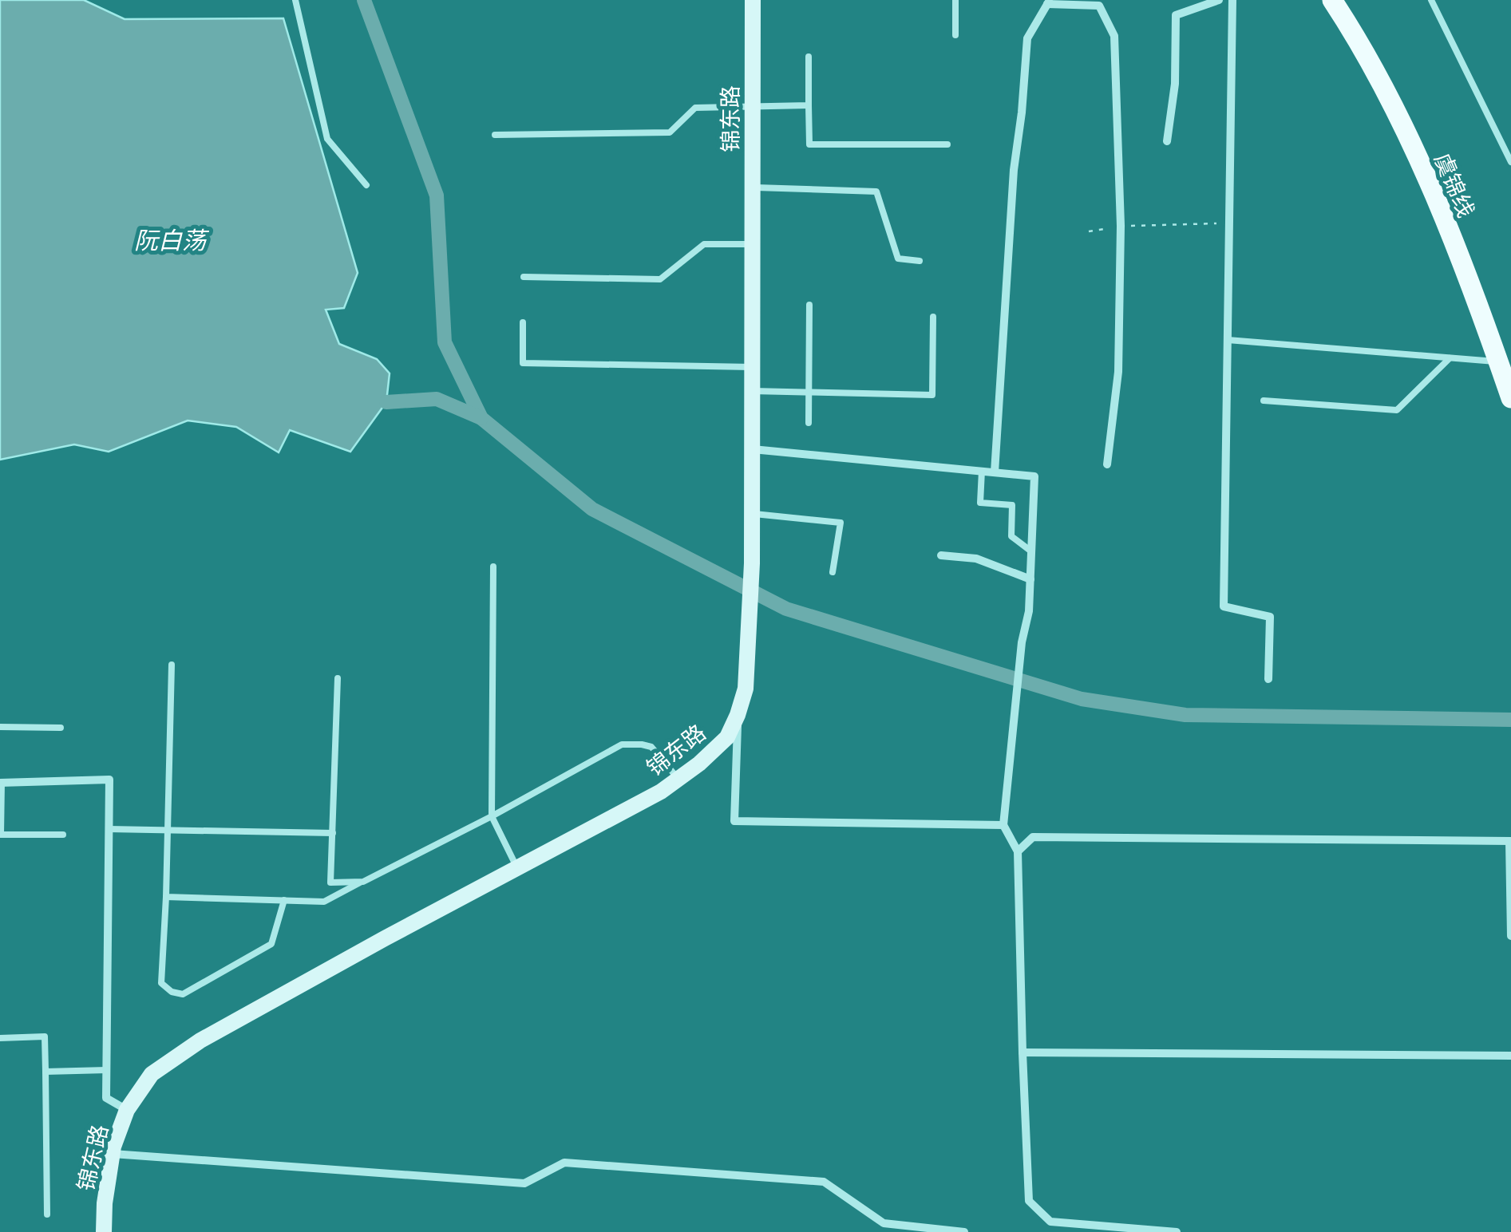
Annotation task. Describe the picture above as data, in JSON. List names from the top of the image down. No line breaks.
{"streets":{"main road":["锦东路","虞锦线"]},"water":["阮白荡"]}
